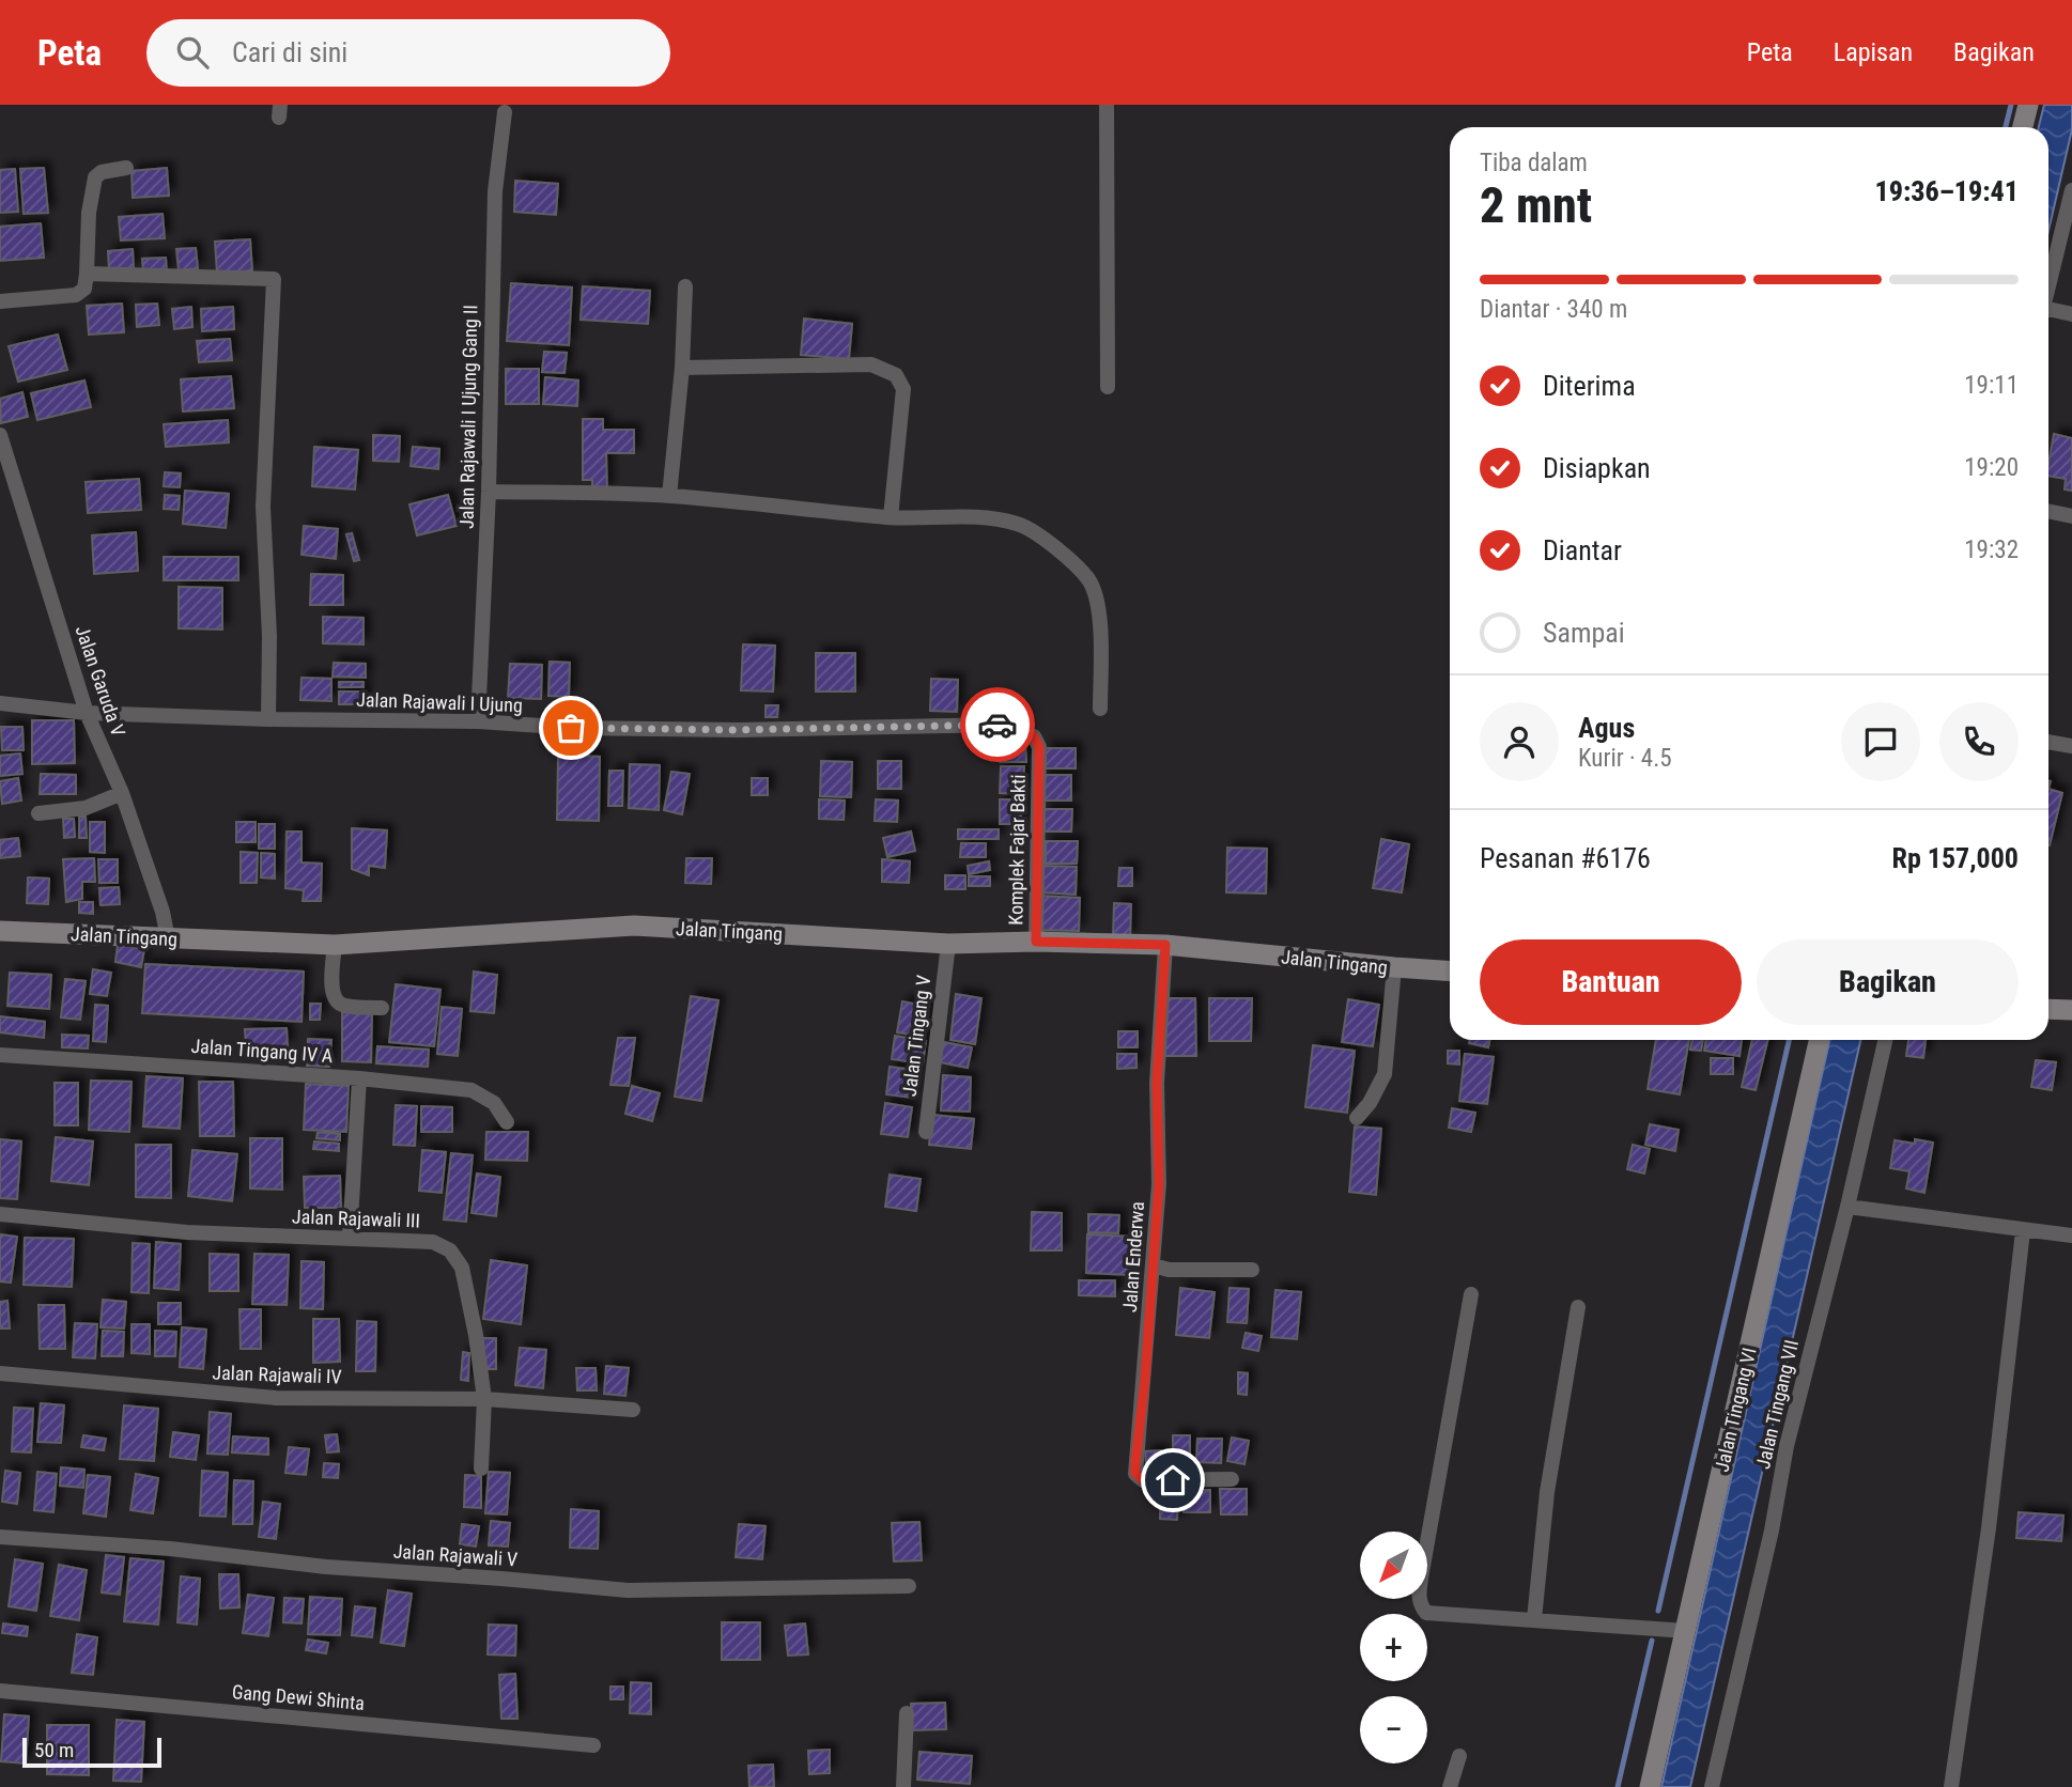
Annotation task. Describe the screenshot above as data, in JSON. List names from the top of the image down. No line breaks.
{"streets":{"main road":["Jalan Tingang","Jalan Tingang VI"],"street":["Jalan Rajawali I Ujung Gang II","Jalan Garuda V","Jalan Rajawali I Ujung","Komplek Fajar Bakti","Jalan Tingang V","Jalan Tingang IV A","Jalan Rajawali III","Jalan Enderwa","Jalan Rajawali IV","Jalan Tingang VII","Jalan Rajawali V","Gang Dewi Shinta"]},"crossings":[["Jalan Rajawali I Ujung Gang II","Jalan Rajawali I Ujung"],["Jalan Garuda V","Jalan Rajawali I Ujung"],["Jalan Garuda V","Jalan Tingang"],["Jalan Rajawali I Ujung","Komplek Fajar Bakti"],["Komplek Fajar Bakti","Jalan Tingang"],["Jalan Tingang","Jalan Tingang V"],["Jalan Tingang","Jalan Enderwa"],["Jalan Rajawali III","Jalan Rajawali IV"]],"scale_bar":"50 m","north":"bottom left","page":{"header":"Peta","search":"Cari di sini","nav":["Peta","Lapisan","Bagikan"],"heading":["2 mnt","Tiba dalam","19:36–19:41"],"panel":["Agus","Kurir · 4.5","Pesanan #6176","Rp 157,000"],"bar":"Diantar · 340 m","list":[["Diterima","19:11"],["Disiapkan","19:20"],["Diantar","19:32"],"Sampai"],"buttons":["Bantuan","Bagikan"],"map_buttons":["+","−"],"scale":"50 m"}}
